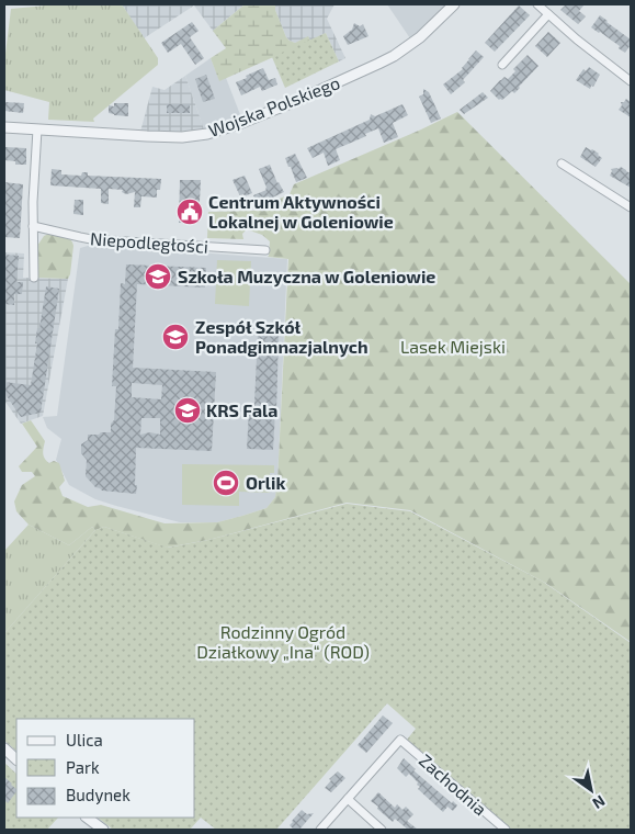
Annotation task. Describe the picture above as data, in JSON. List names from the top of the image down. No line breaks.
{"streets":{"street":["Wojska Polskiego","Niepodległości","Zachodnia"]},"parks":["Lasek Miejski","Rodzinny Ogród Działkowy „Ina“ (ROD)"],"places":{"public building":["Centrum Aktywności Lokalnej w Goleniowie"],"school or university":["Szkoła Muzyczna w Goleniowie","Zespół Szkół Ponadgimnazjalnych","KRS Fala"],"sports":["Orlik"]},"legend":["Ulica","Park","Budynek"],"north":"bottom right"}
